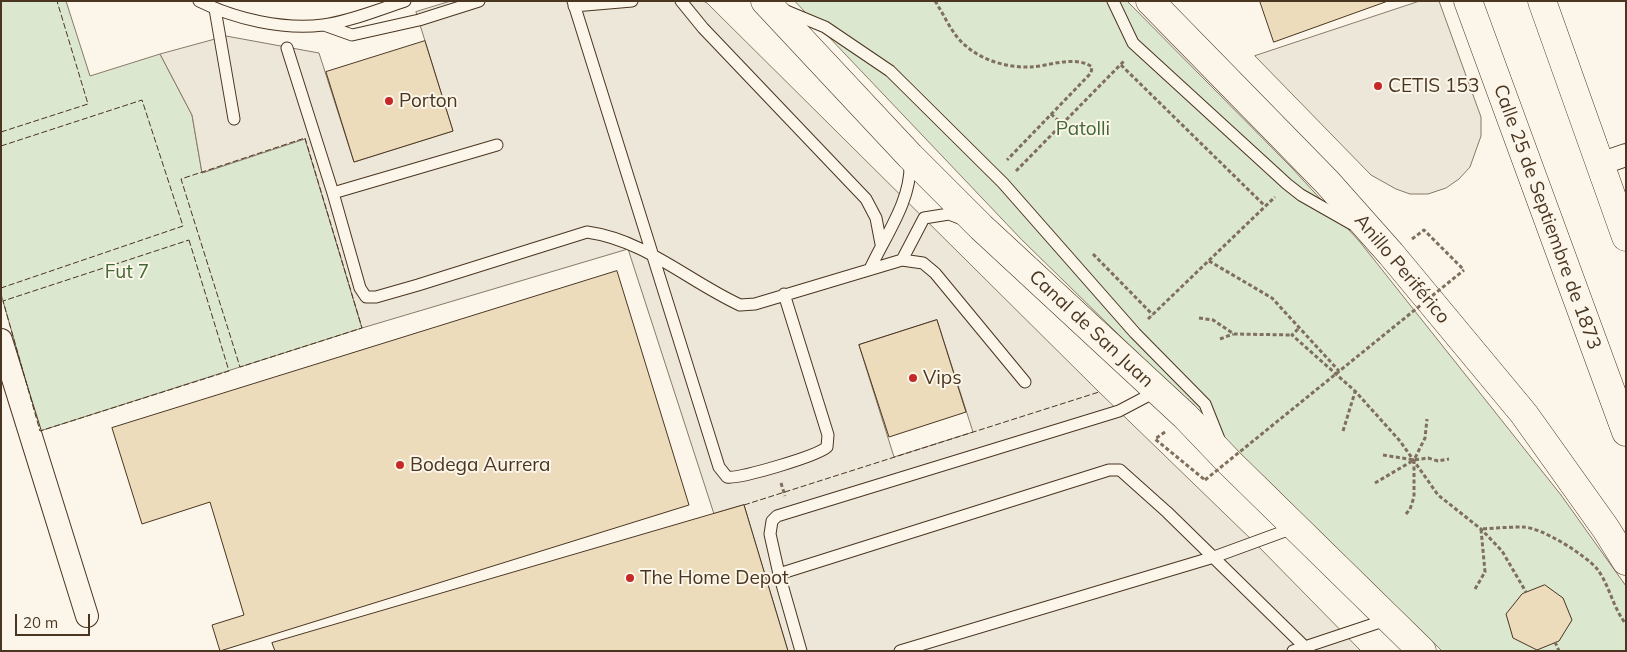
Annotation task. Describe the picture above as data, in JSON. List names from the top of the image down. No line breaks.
{"streets":{"main road":["Calle 25 de Septiembre de 1873","Anillo Periférico","Canal de San Juan"]},"parks":["Patolli","Fut 7"],"places":["CETIS 153","Porton","Vips","Bodega Aurrera","The Home Depot"],"scale_bar":"20 m"}
